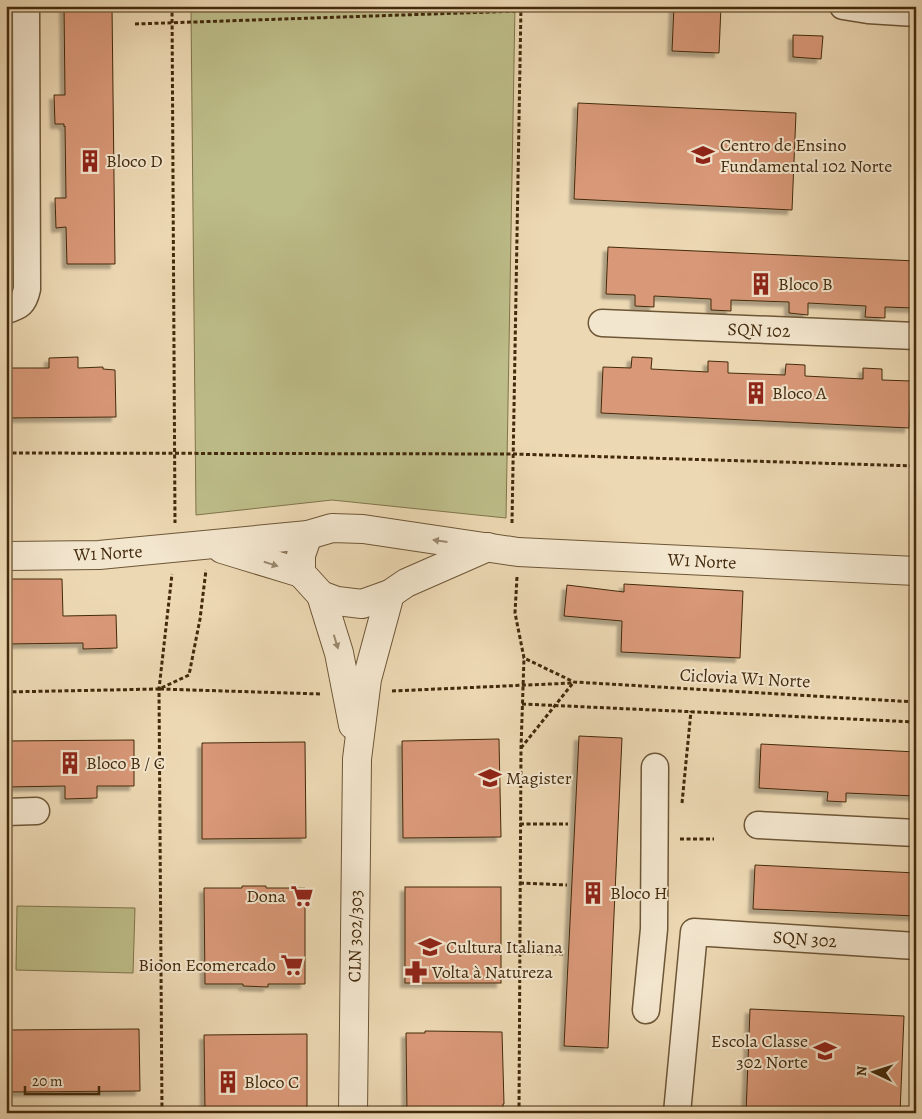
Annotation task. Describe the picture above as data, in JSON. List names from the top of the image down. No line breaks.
{"streets":{"street":["SQN 102","W1 Norte","CLN 302/303","SQN 302"],"path":["Ciclovia W1 Norte"]},"crossings":[["W1 Norte","CLN 302/303"]],"places":{"school or university":["Centro de Ensino Fundamental 102 Norte","Magister","Cultura Italiana","Escola Classe 302 Norte"],"building":["Bloco D","Bloco B","Bloco A","Bloco B / C","Bloco H","Bloco C"],"supermarket":["Dona","Bioon Ecomercado"],"pharmacy":["Volta à Natureza"]},"scale_bar":"20 m","north":"left"}
